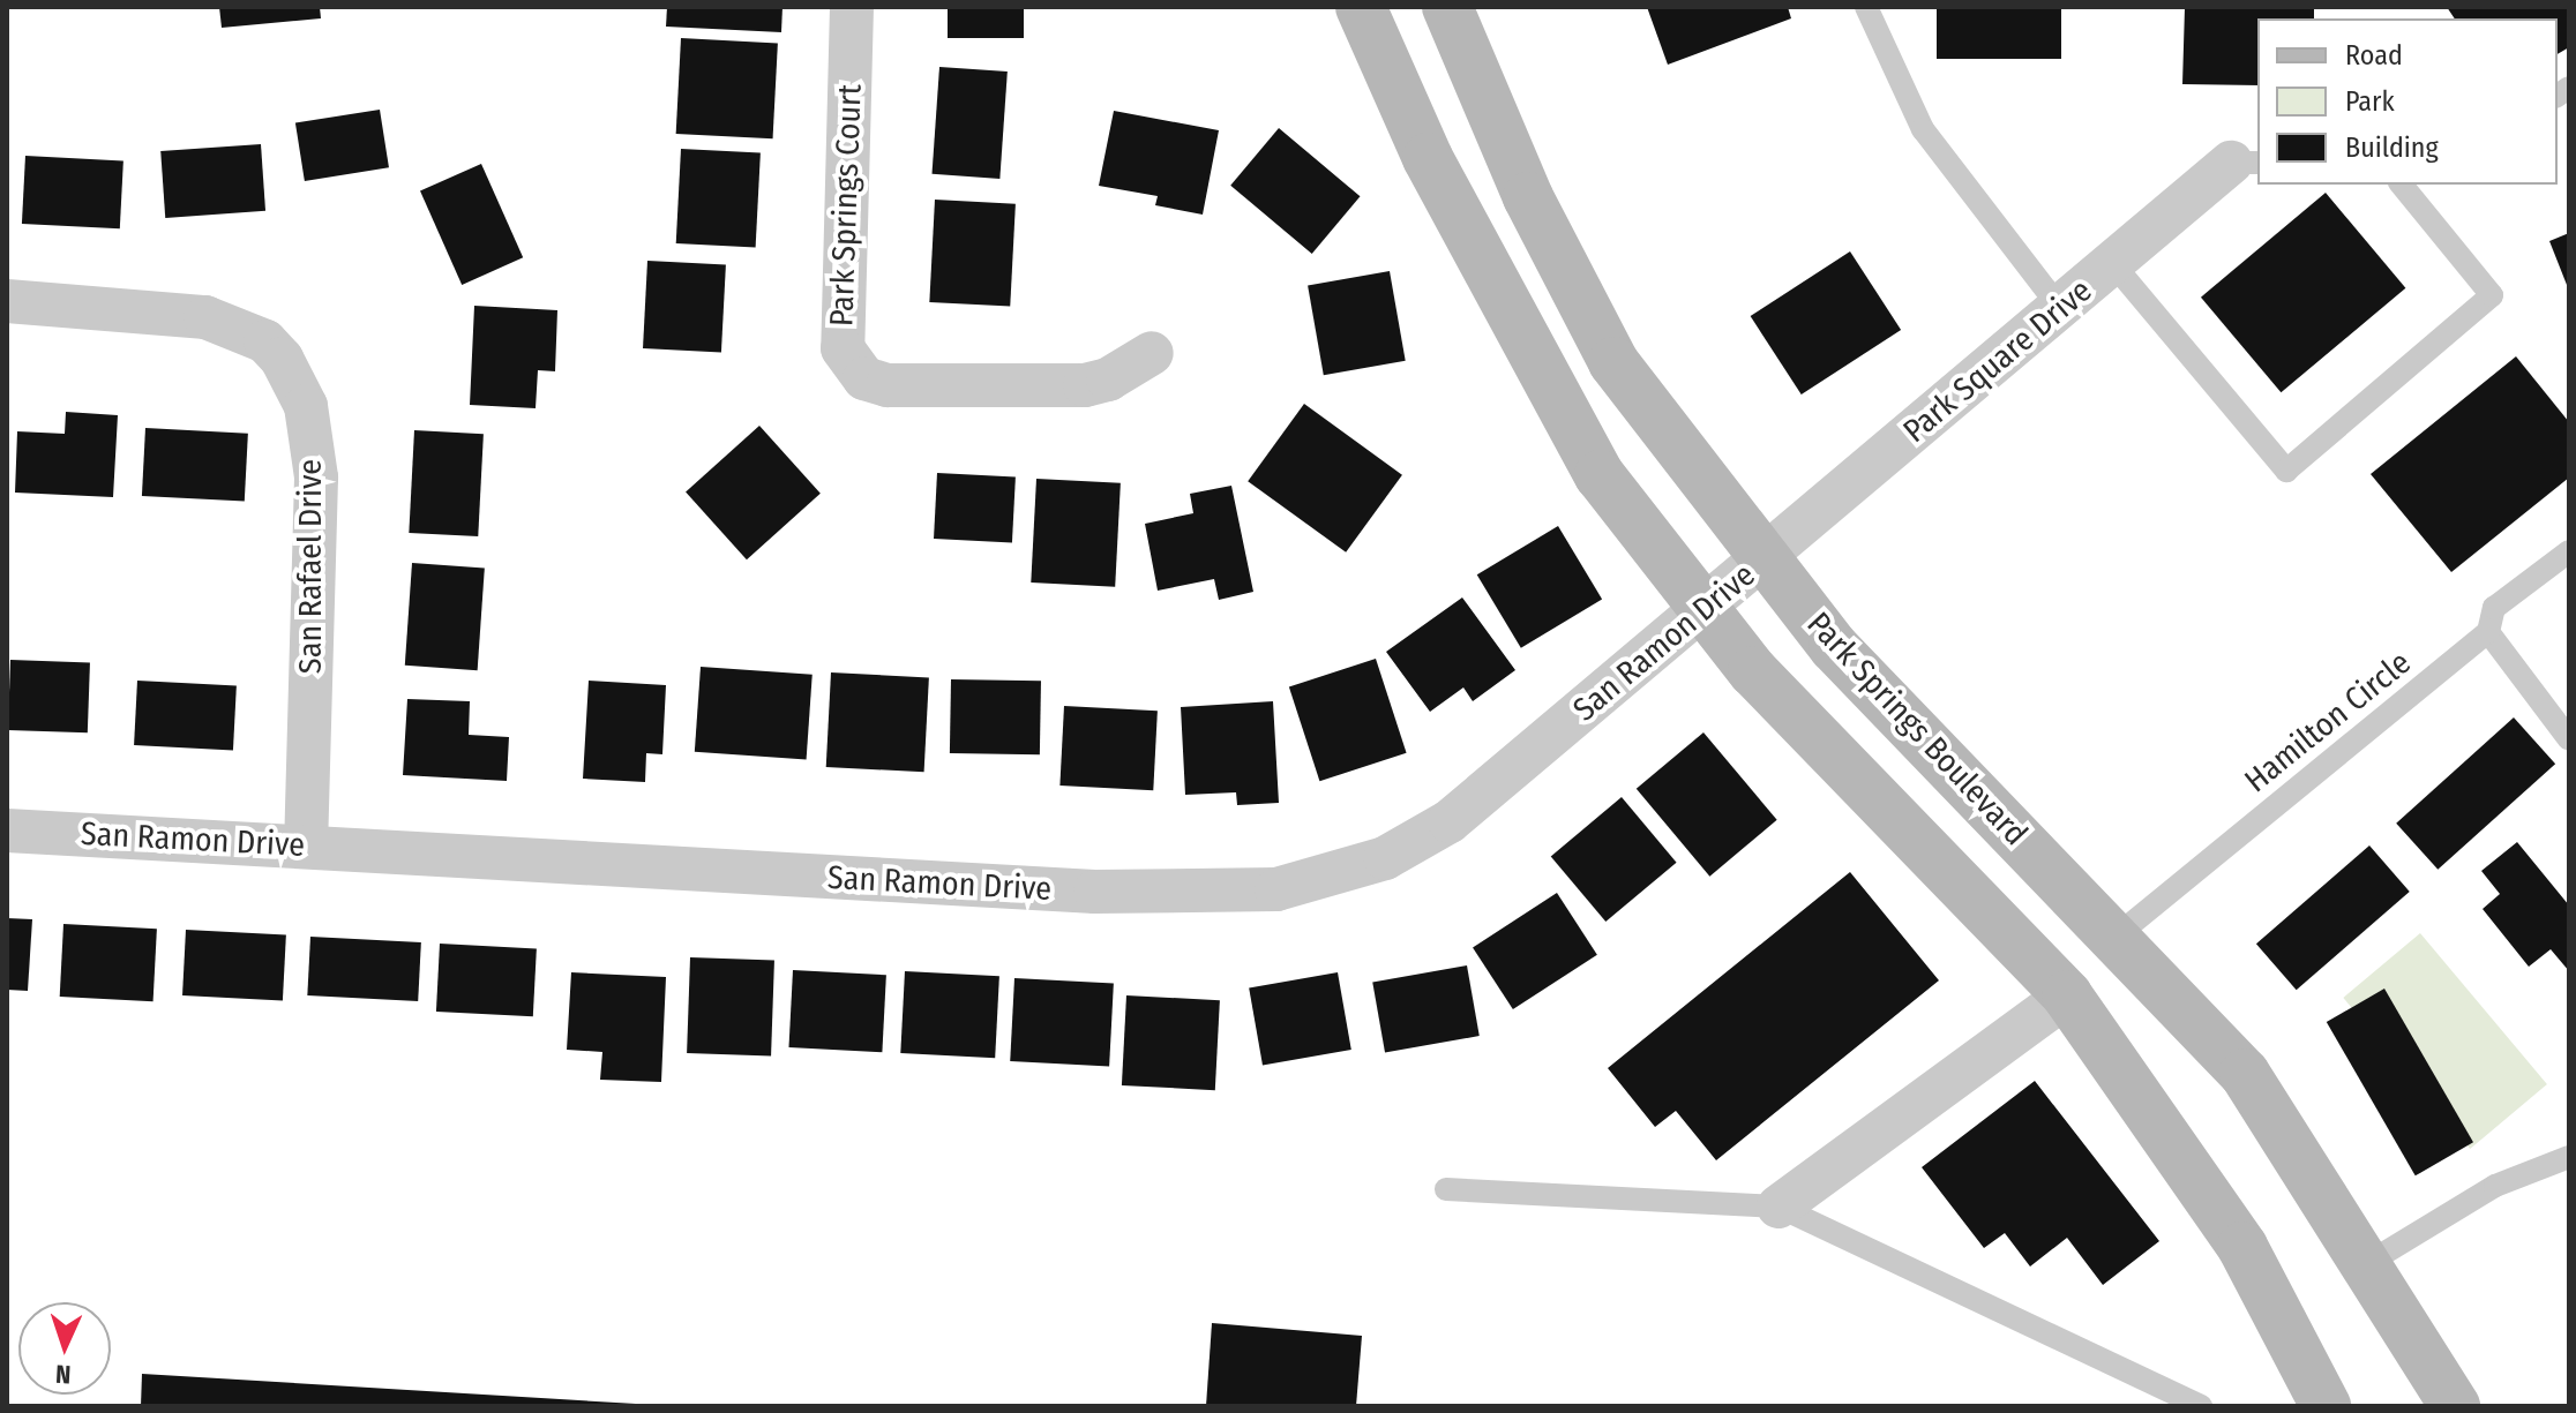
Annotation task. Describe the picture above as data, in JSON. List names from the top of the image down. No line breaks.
{"streets":{"main road":["Park Springs Boulevard"],"street":["Park Springs Court","Park Square Drive","San Rafael Drive","San Ramon Drive"],"lane":["Hamilton Circle"]},"crossings":[["Park Square Drive","San Ramon Drive"],["Park Square Drive","Park Springs Boulevard"],["San Rafael Drive","San Ramon Drive"],["San Ramon Drive","Park Springs Boulevard"],["Hamilton Circle","Park Springs Boulevard"]],"legend":["Road","Park","Building"],"north":"bottom"}
